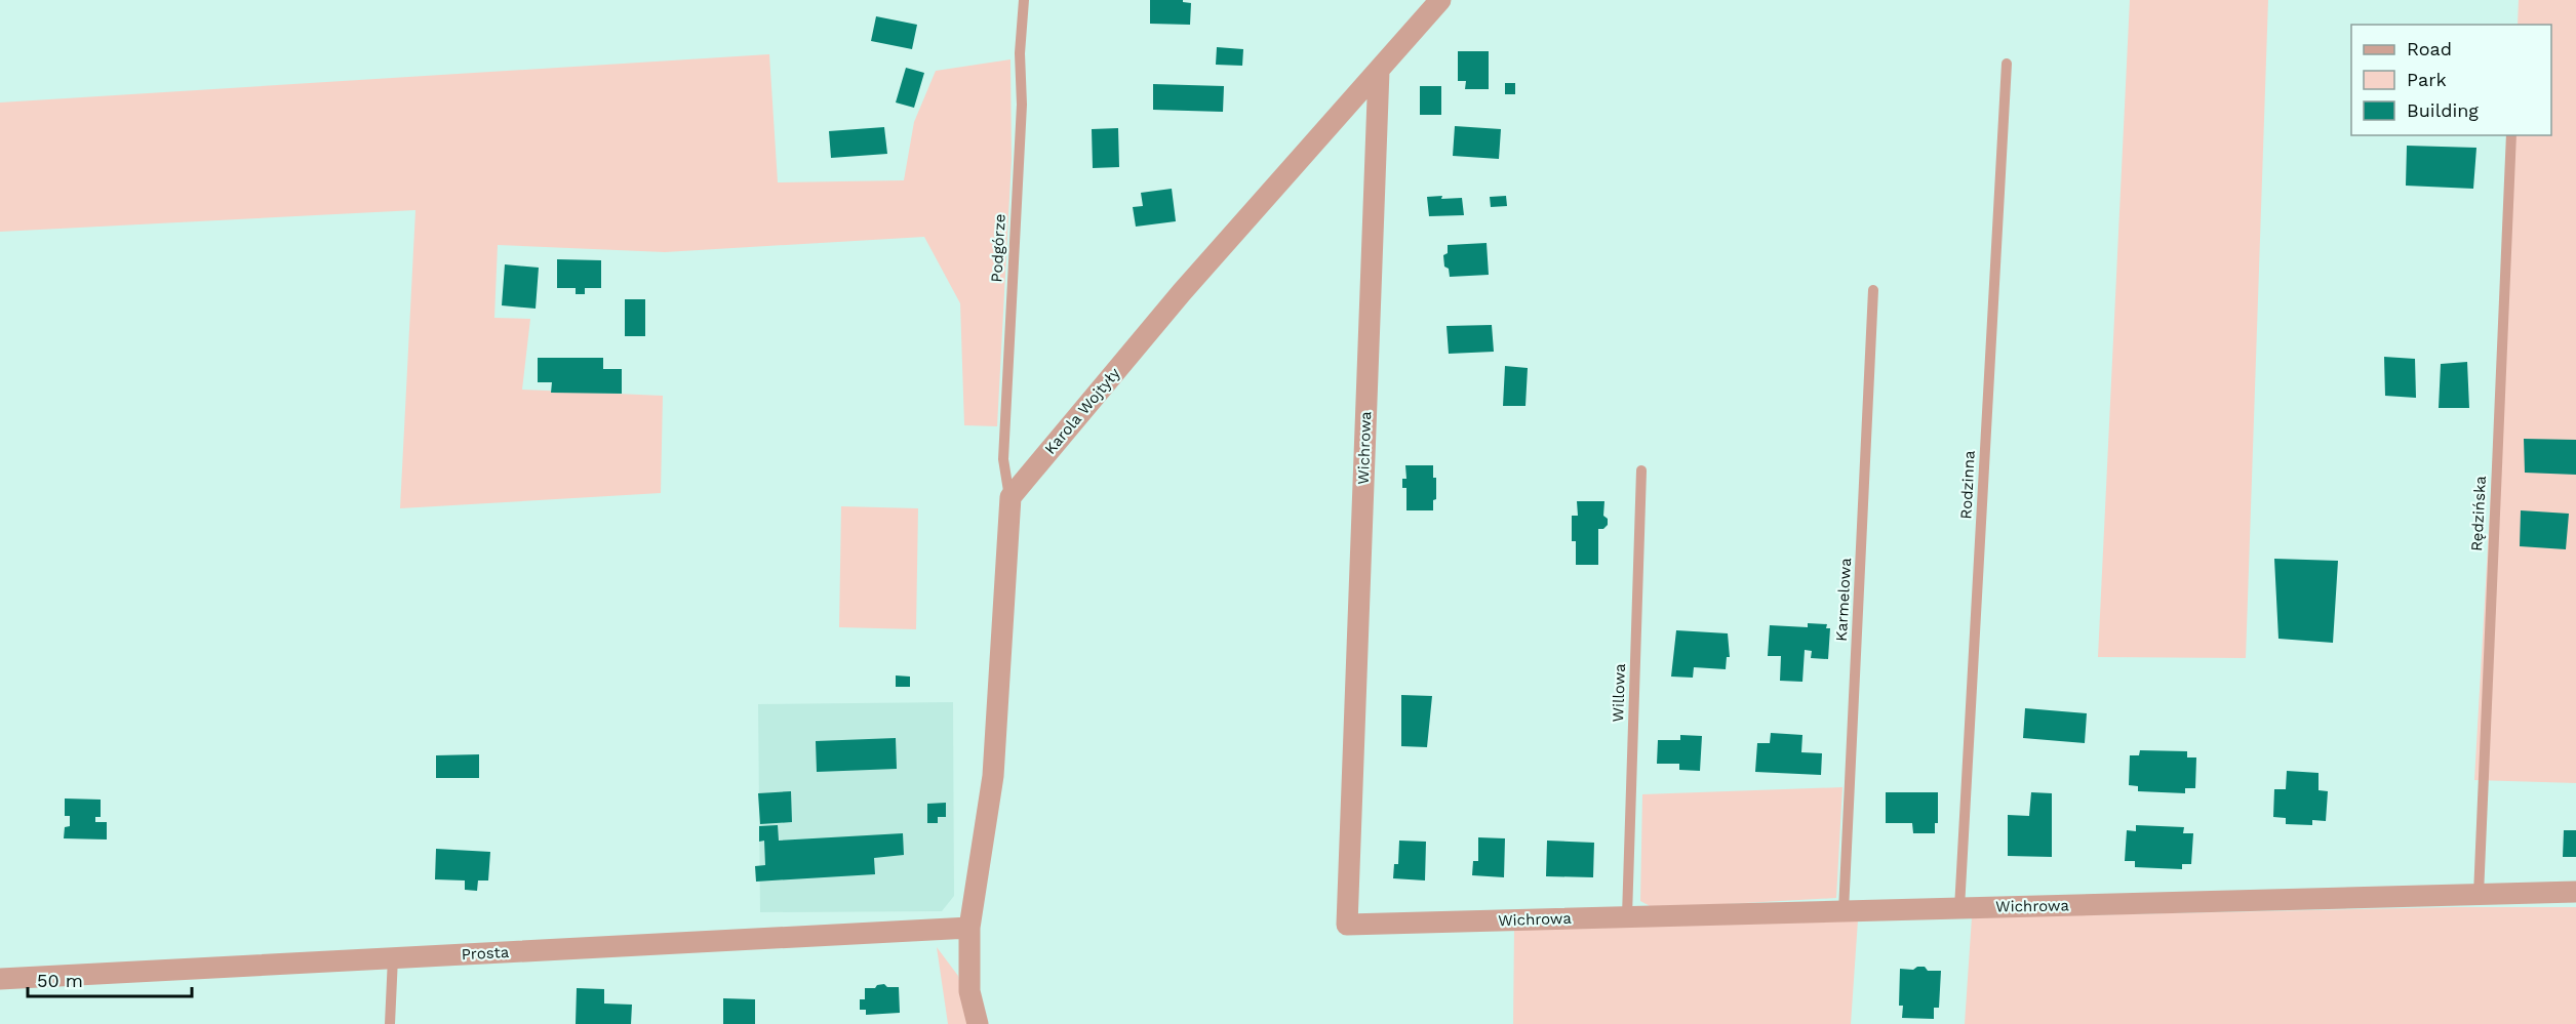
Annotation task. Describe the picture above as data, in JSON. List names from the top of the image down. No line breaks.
{"streets":{"street":["Karola Wojtyły","Wichrowa","Prosta"],"lane":["Podgórze","Rodzinna","Rędzińska","Karmelowa","Willowa"]},"crossings":[["Podgórze","Karola Wojtyły"],["Karola Wojtyły","Wichrowa"],["Wichrowa","Rodzinna"],["Wichrowa","Rędzińska"],["Wichrowa","Karmelowa"],["Wichrowa","Willowa"]],"legend":["Road","Park","Building"],"scale_bar":"50 m"}
